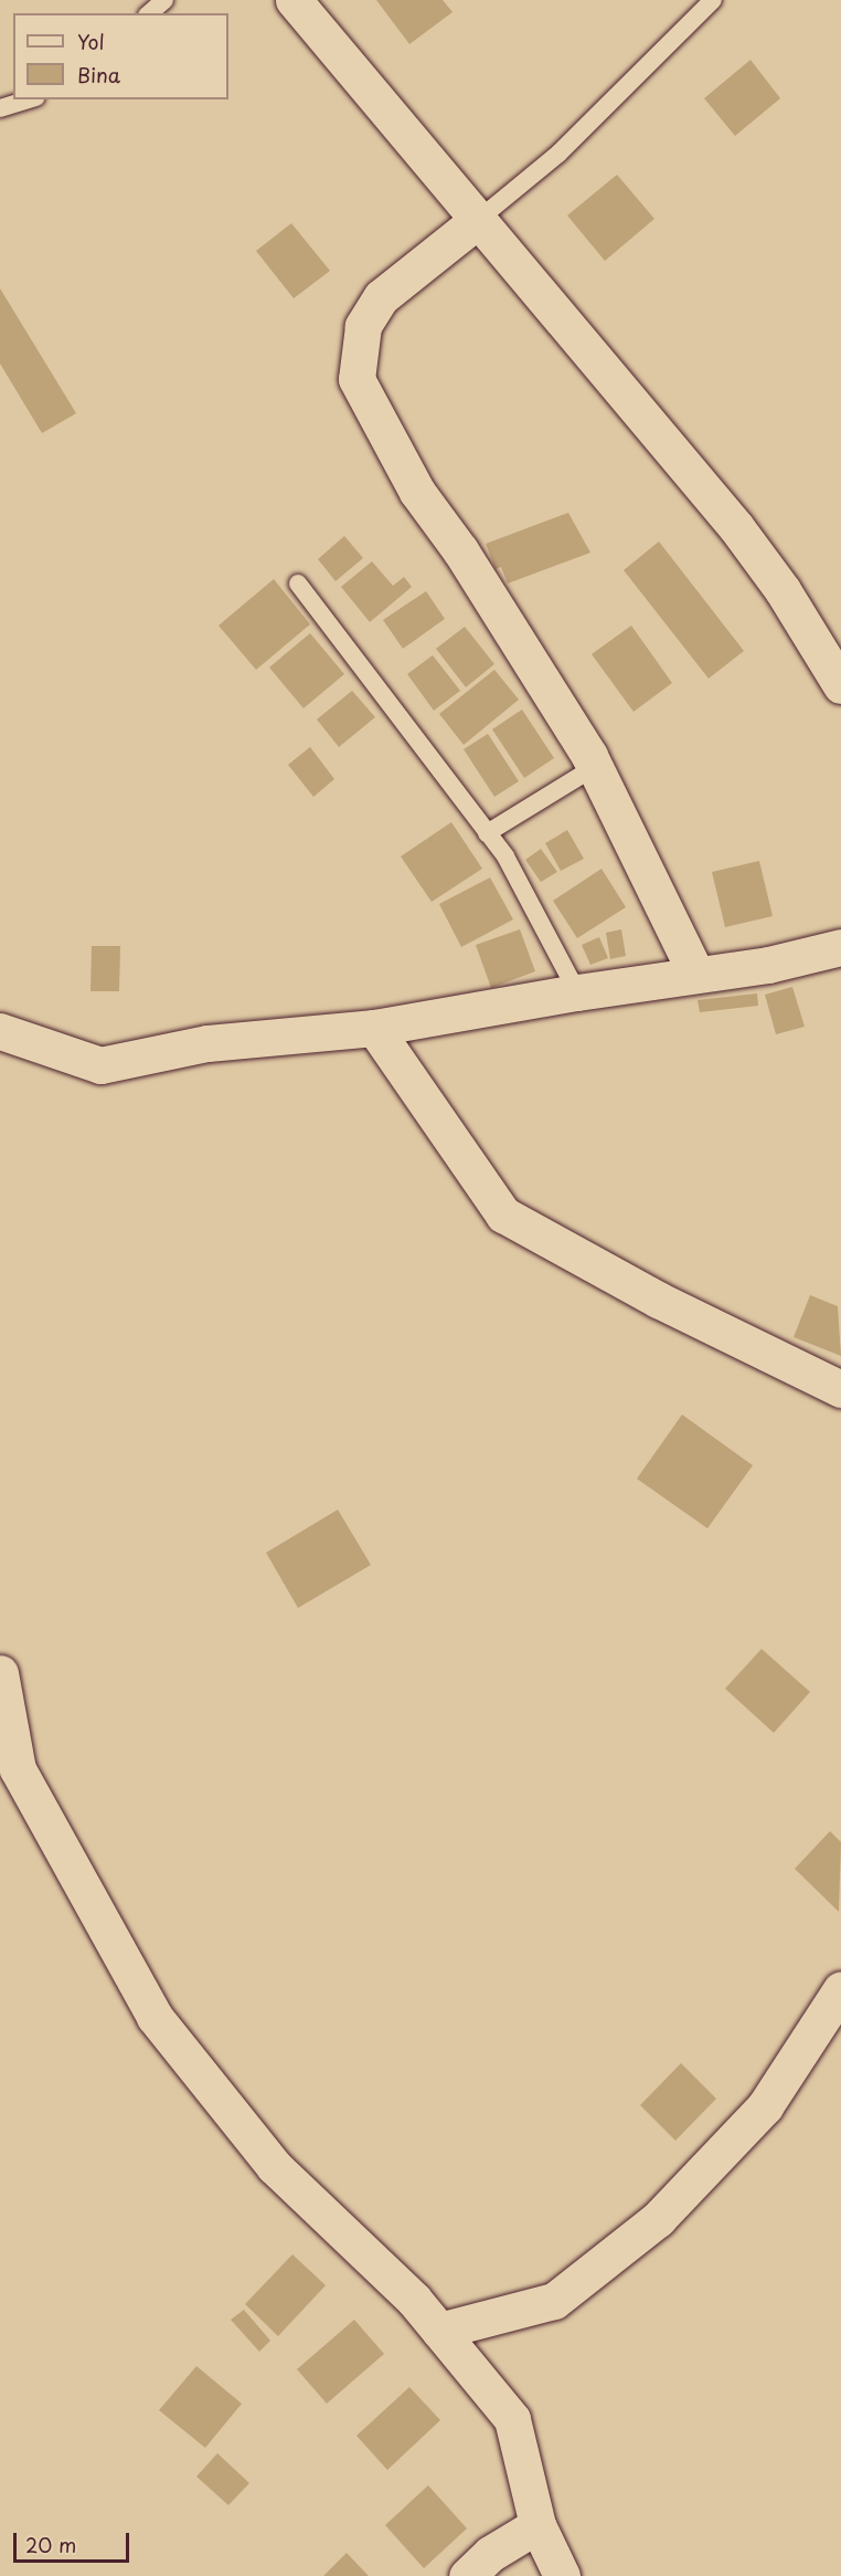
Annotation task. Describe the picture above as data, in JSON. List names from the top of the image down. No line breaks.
{"legend":["Yol","Bina"],"scale_bar":"20 m"}
